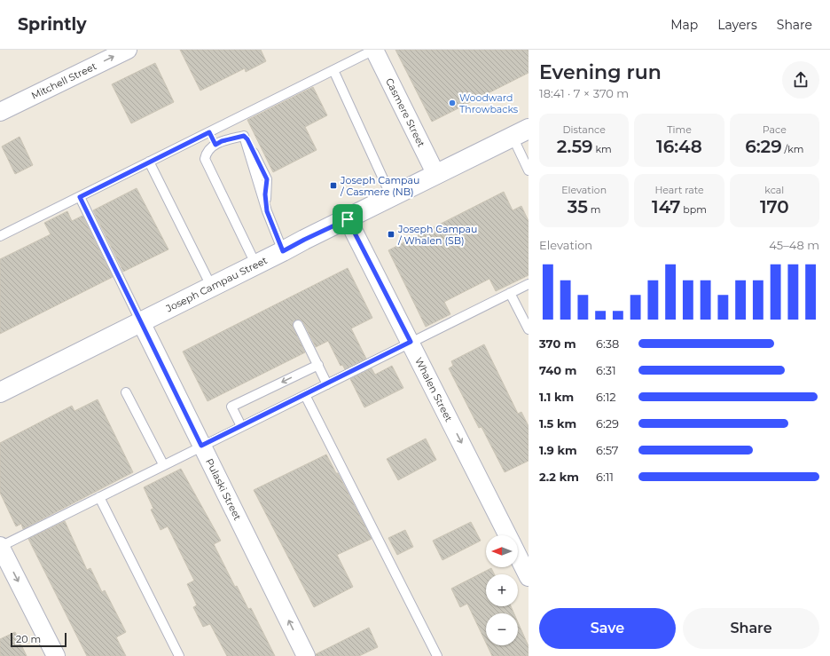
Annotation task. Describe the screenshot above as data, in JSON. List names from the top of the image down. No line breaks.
{"streets":{"street":["Mitchell Street","Casmere Street","Joseph Campau Street","Whalen Street","Pulaski Street"]},"crossings":[["Casmere Street","Joseph Campau Street"],["Joseph Campau Street","Whalen Street"],["Joseph Campau Street","Pulaski Street"]],"one_way":["Mitchell Street","Whalen Street","Pulaski Street"],"places":{"other":["Woodward Throwbacks"],"transit":["Joseph Campau / Casmere (NB)","Joseph Campau / Whalen (SB)"]},"scale_bar":"20 m","north":"left","page":{"header":"Sprintly","nav":["Map","Layers","Share"],"heading":["Evening run","18:41 · 7 × 370 m"],"stats":[["Distance","2.59 km"],["Time","16:48"],["Pace","6:29 /km"],["Elevation","35 m"],["Heart rate","147 bpm"],["kcal","170"]],"chart":["Elevation","45–48 m"],"list":[{"name":"370 m","note":"6:38"},{"name":"740 m","note":"6:31"},{"name":"1.1 km","note":"6:12"},{"name":"1.5 km","note":"6:29"},{"name":"1.9 km","note":"6:57"},{"name":"2.2 km","note":"6:11"}],"map_buttons":["+","−"],"buttons":["Save","Share"],"scale":"20 m"}}
